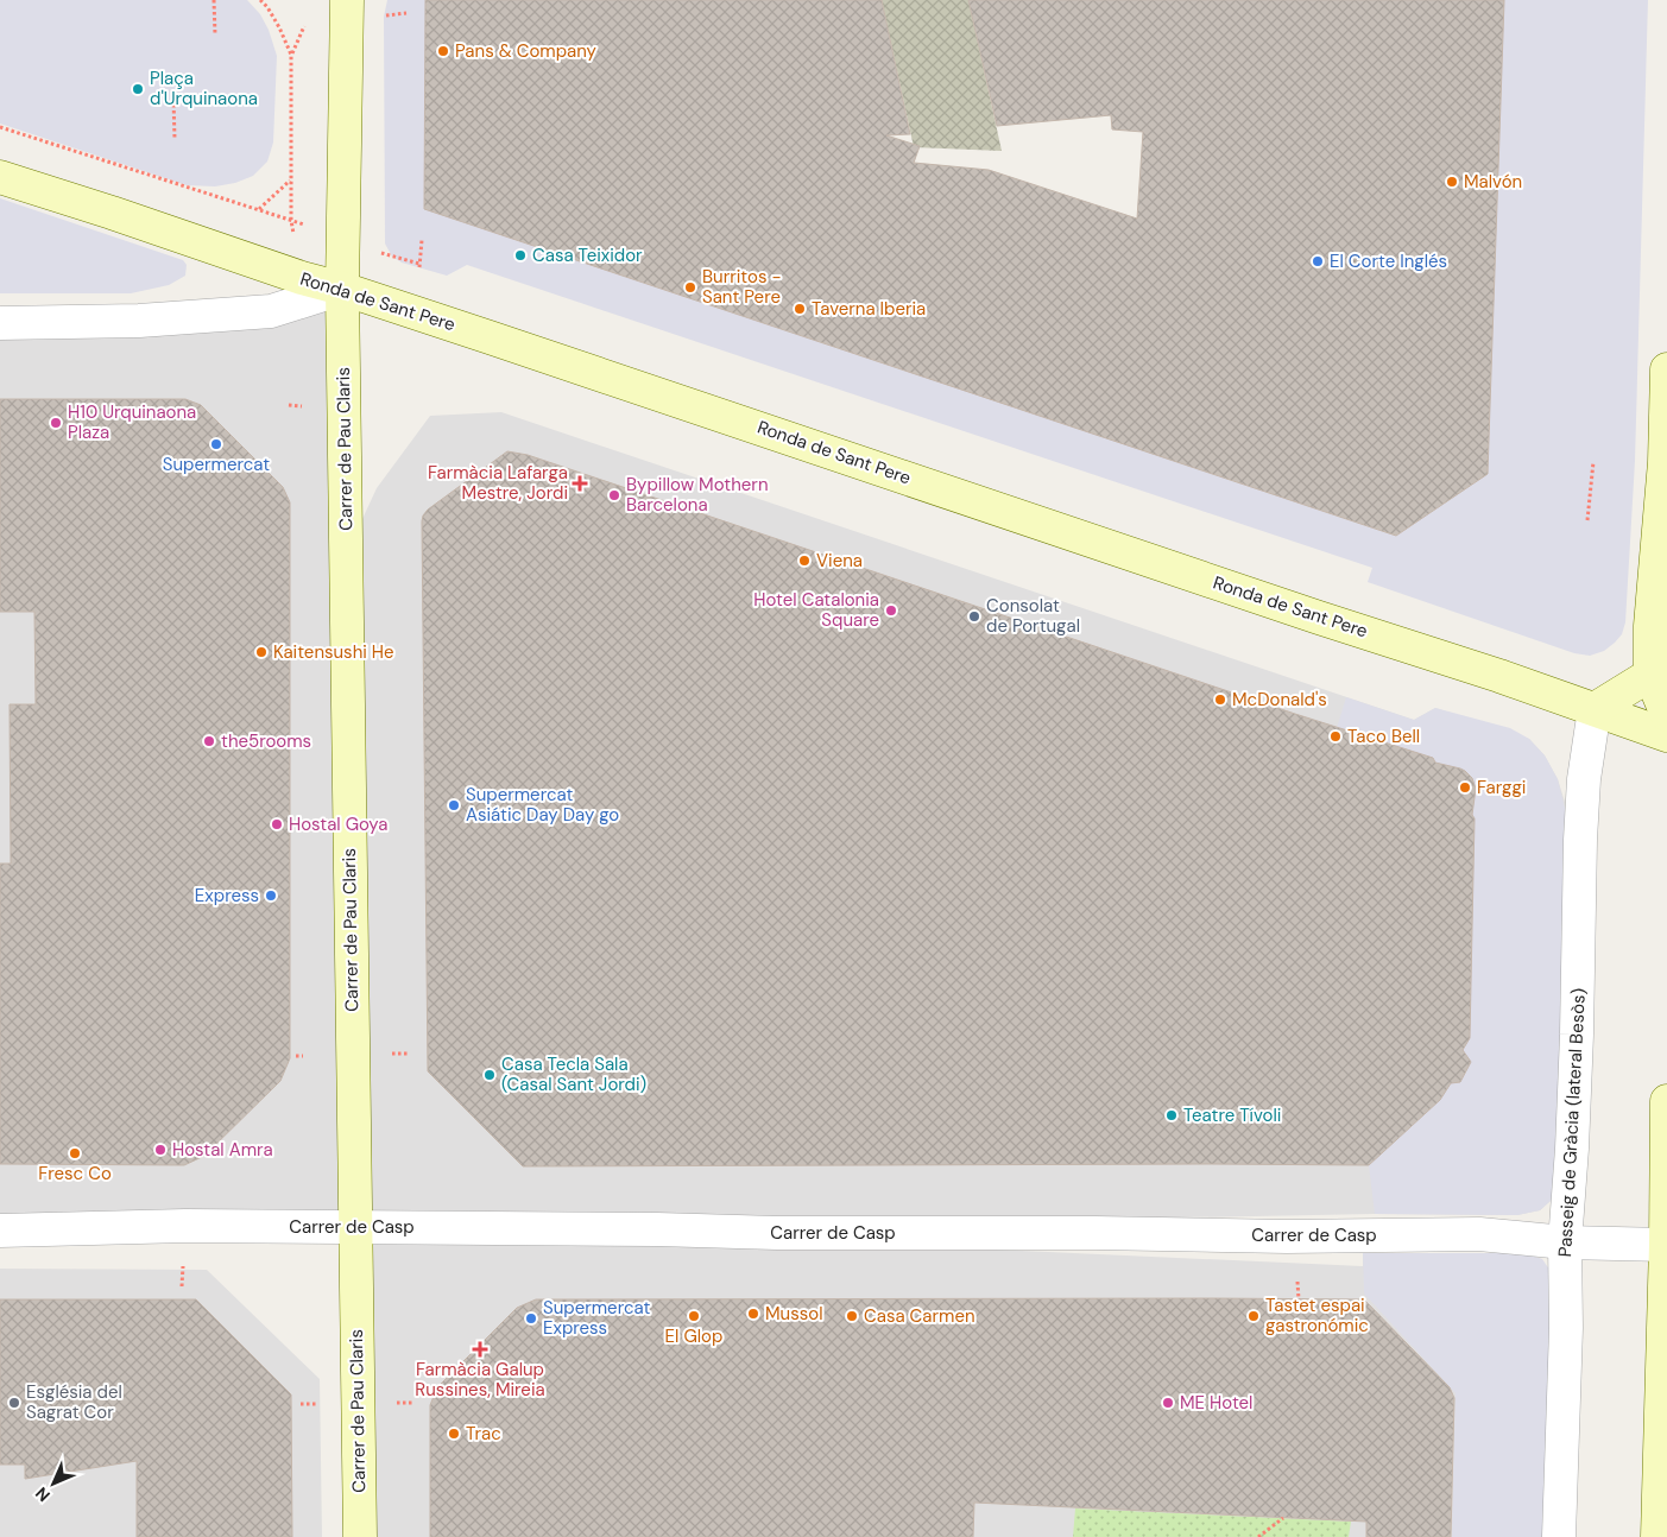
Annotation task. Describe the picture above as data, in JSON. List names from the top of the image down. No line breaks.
{"streets":{"main road":["Ronda de Sant Pere","Carrer de Pau Claris"],"street":["Passeig de Gràcia (lateral Besòs)","Carrer de Casp"]},"crossings":[["Ronda de Sant Pere","Carrer de Pau Claris"],["Ronda de Sant Pere","Passeig de Gràcia (lateral Besòs)"],["Carrer de Pau Claris","Carrer de Casp"],["Passeig de Gràcia (lateral Besòs)","Carrer de Casp"]],"places":{"other":["Pans & Company","Plaça d'Urquinaona","Malvón","Casa Teixidor","El Corte Inglés","Burritos - Sant Pere","Taverna Iberia","H10 Urquinaona Plaza","Supermercat","Bypillow Mothern Barcelona","Viena","Hotel Catalonia Square","Consolat de Portugal","Kaitensushi He","McDonald's","Taco Bell","the5rooms","Farggi","Supermercat Asiátic Day Day go","Hostal Goya","Express","Casa Tecla Sala (Casal Sant Jordi)","Teatre Tívoli","Hostal Amra","Fresc Co","Mussol","El Glop","Casa Carmen","Tastet espai gastronómic","Supermercat Express","Església del Sagrat Cor","ME Hotel","Trac"],"health":["Farmàcia Lafarga Mestre, Jordi","Farmàcia Galup Russines, Mireia"]},"north":"bottom left"}
